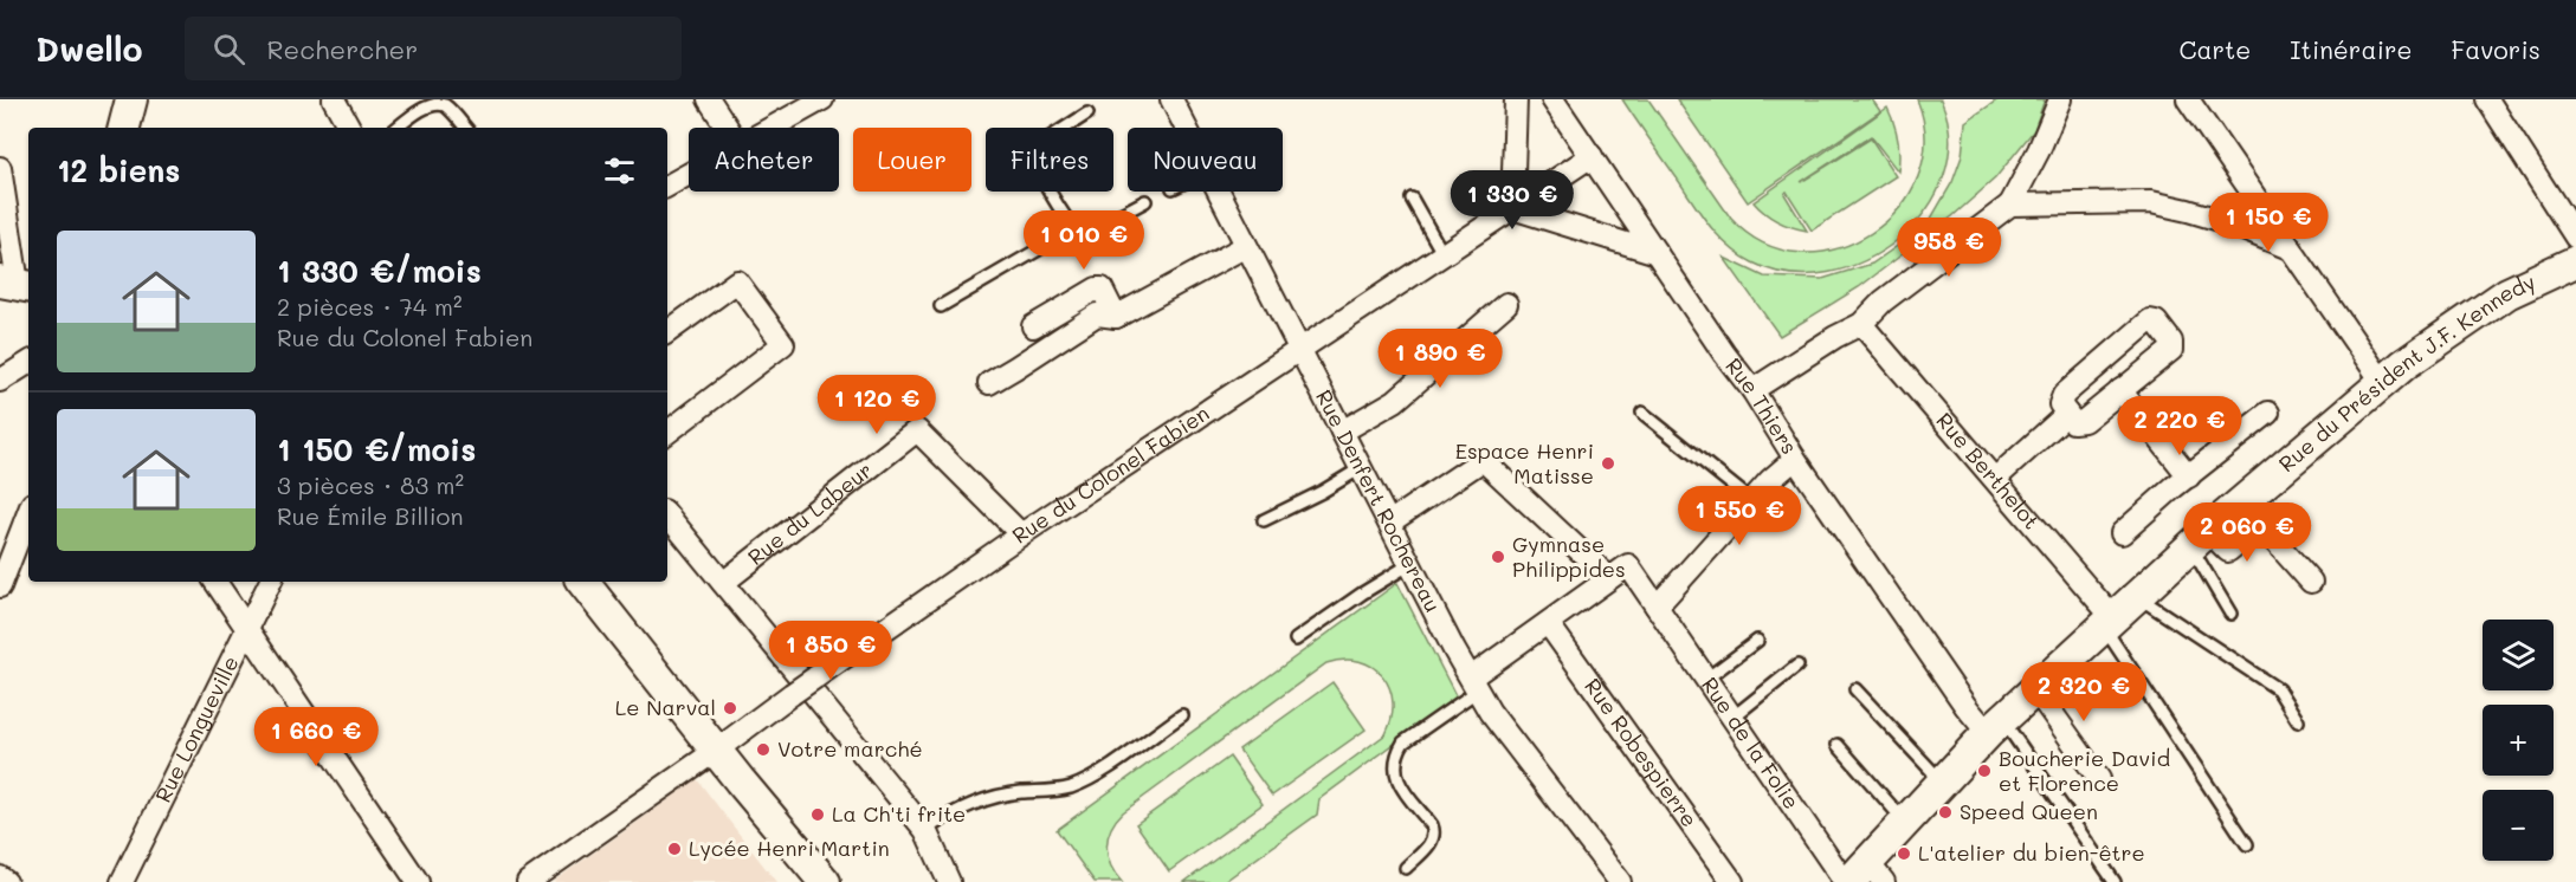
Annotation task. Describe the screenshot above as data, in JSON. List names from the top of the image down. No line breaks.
{"streets":{"main road":["Rue du Président J.F. Kennedy"],"street":["Rue Thiers","Rue Berthelot","Rue du Colonel Fabien","Rue Denfert Rochereau","Rue du Labeur","Rue Longueville","Rue de la Folie","Rue Robespierre"]},"crossings":[["Rue du Président J.F. Kennedy","Rue Thiers"],["Rue du Président J.F. Kennedy","Rue Berthelot"],["Rue du Président J.F. Kennedy","Rue de la Folie"],["Rue Thiers","Rue du Colonel Fabien"],["Rue du Colonel Fabien","Rue Denfert Rochereau"],["Rue du Colonel Fabien","Rue du Labeur"]],"places":["Espace Henri Matisse","Gymnase Philippides","Le Narval","Votre marché","Boucherie David et Florence","Speed Queen","La Ch'ti frite","Lycée Henri Martin","L'atelier du bien-être"],"page":{"header":"Dwello","search":"Rechercher","nav":["Carte","Itinéraire","Favoris"],"chip":["Acheter","Louer","Filtres","Nouveau"],"heading":"12 biens","price":["1 330 €","1 150 €","1 010 €","958 €","1 890 €","1 120 €","2 220 €","1 550 €","2 060 €","1 850 €","2 320 €","1 660 €"],"list":[{"name":"1 330 €/mois","note":"2 pièces · 74 m² · Rue du Colonel Fabien"},{"name":"1 150 €/mois","note":"3 pièces · 83 m² · Rue Émile Billion"}],"map_buttons":["+","−"]}}
